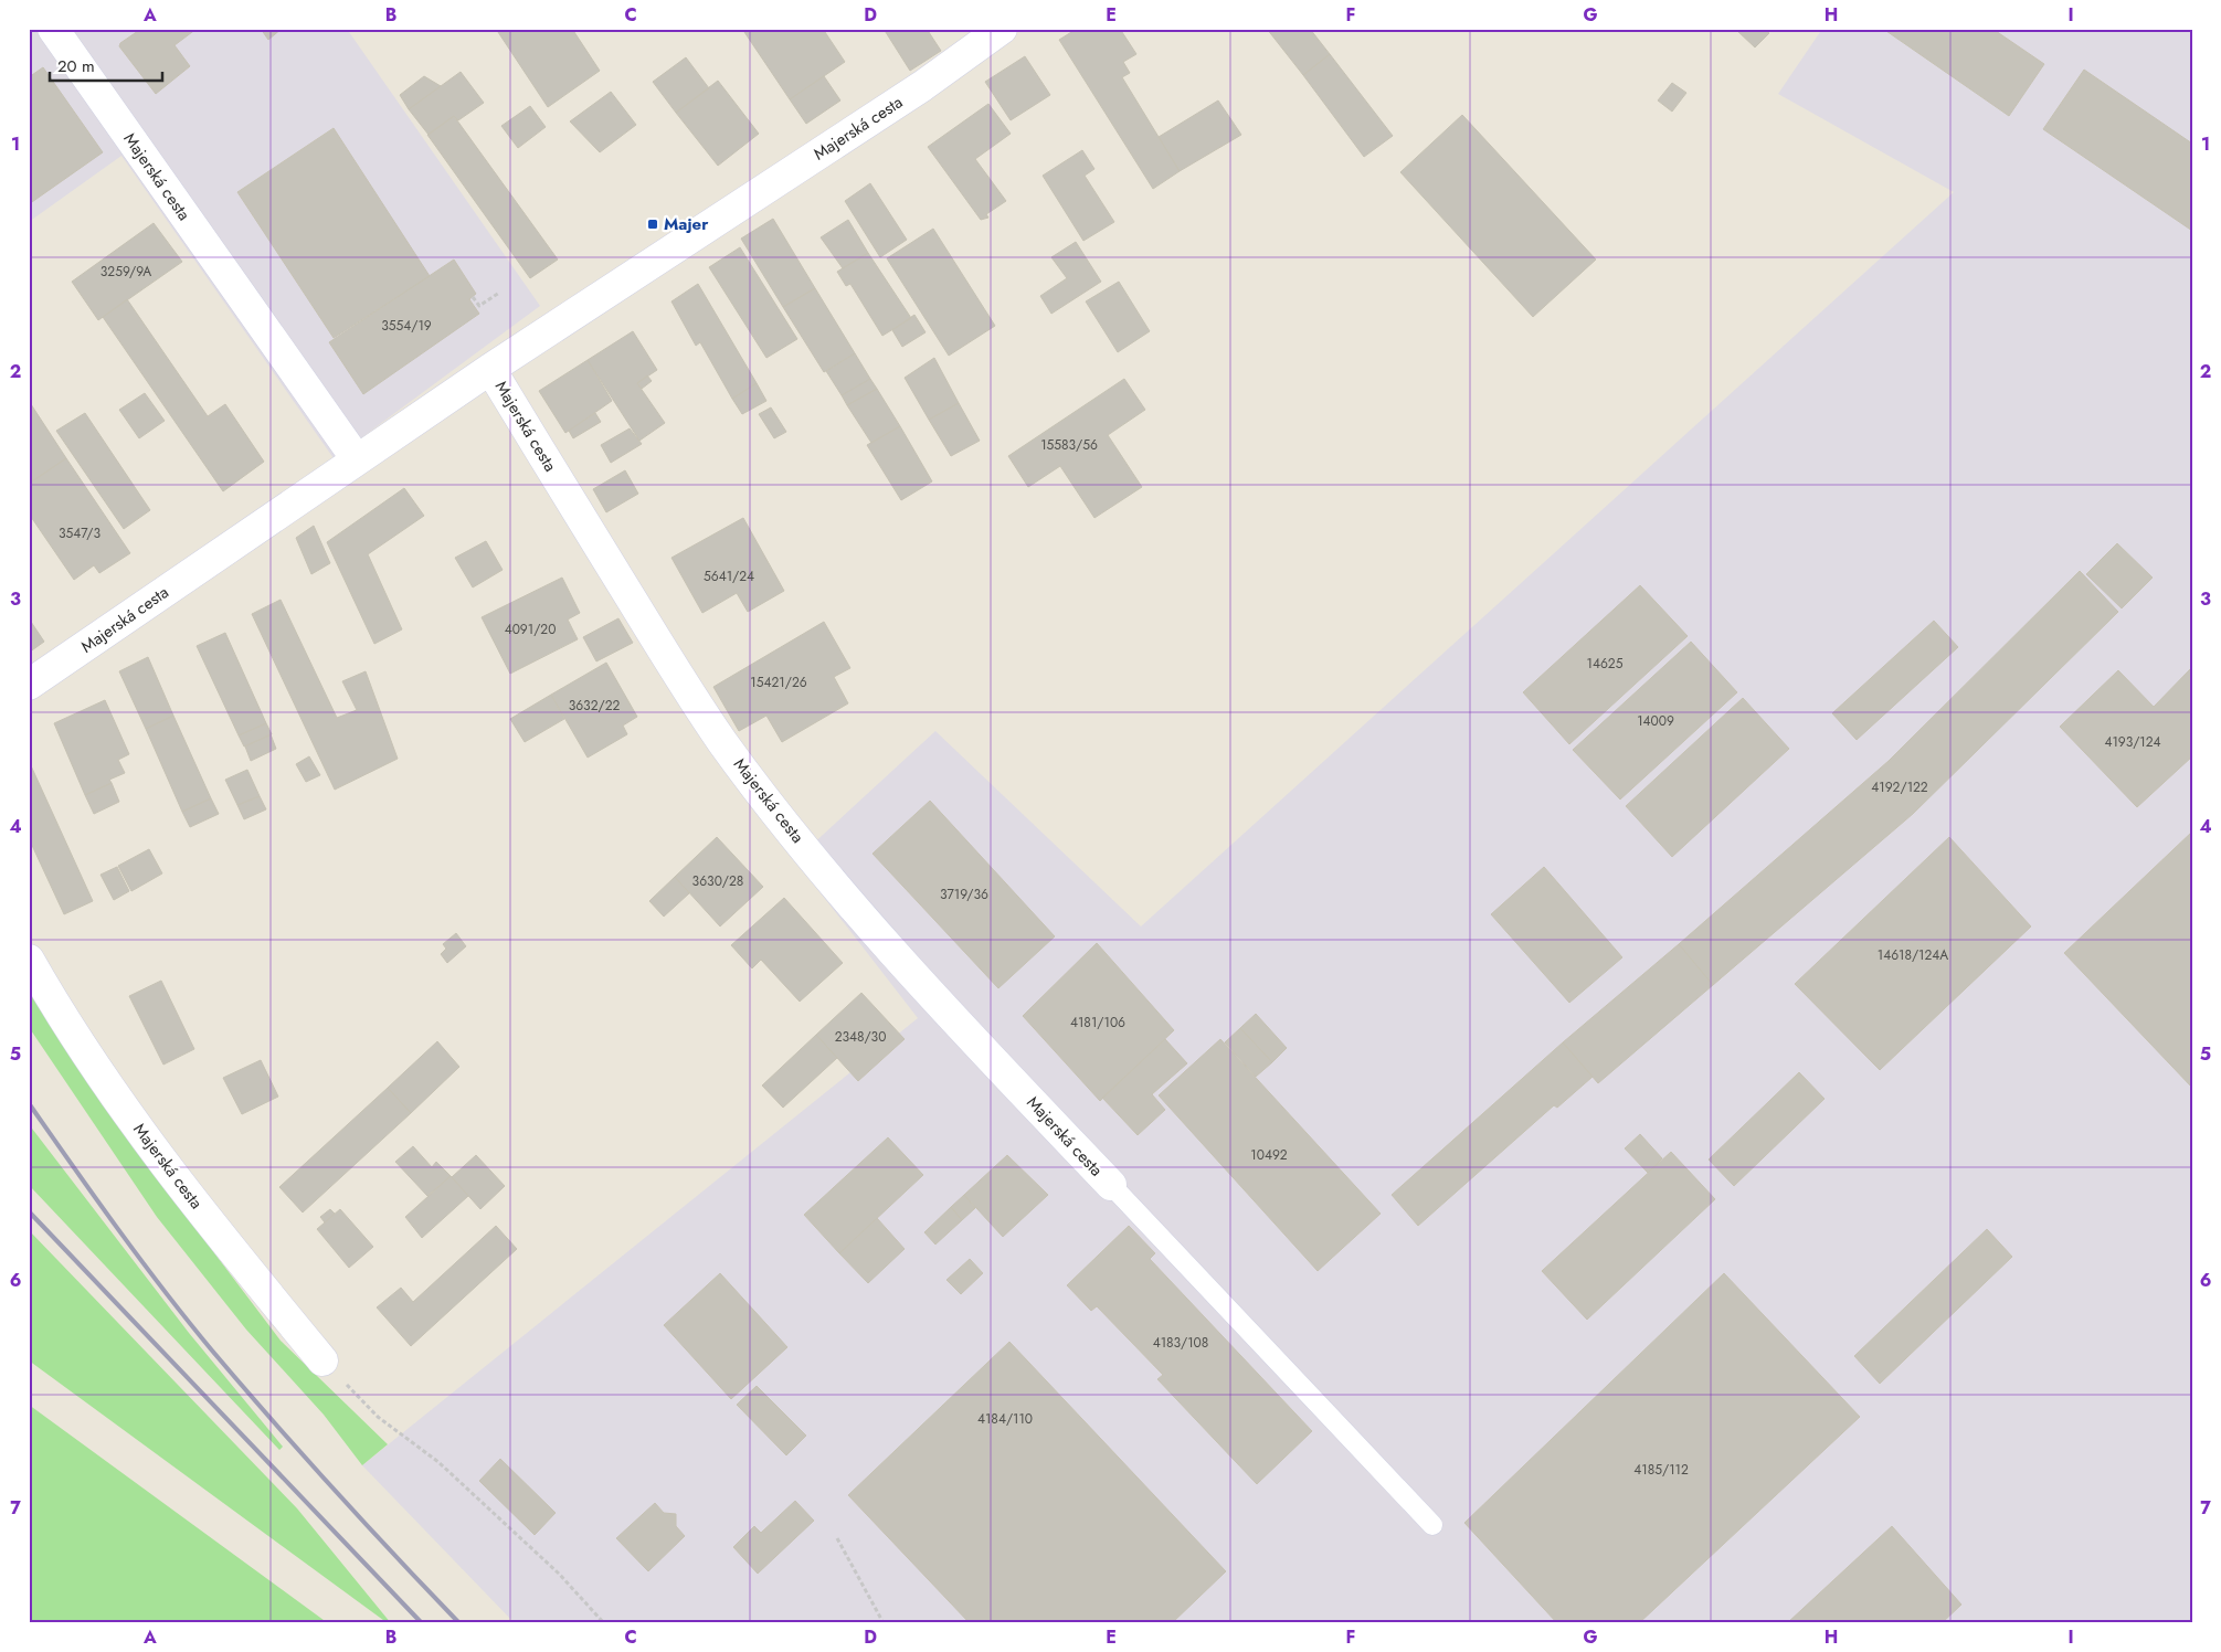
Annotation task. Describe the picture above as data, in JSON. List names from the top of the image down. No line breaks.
{"streets":{"street":["Majerská cesta"]},"places":{"transit":["Majer"]},"house_numbers":["3259/9A","3554/19","15583/56","3547/3","5641/24","4091/20","14625","15421/26","3632/22","14009","4193/124","4192/122","3630/28","3719/36","14618/124A","4181/106","2348/30","10492","4183/108","4184/110","4185/112"],"scale_bar":"20 m","grid":{"columns":["A","B","C","D","E","F","G","H","I"],"rows":["1","2","3","4","5","6","7"]}}
